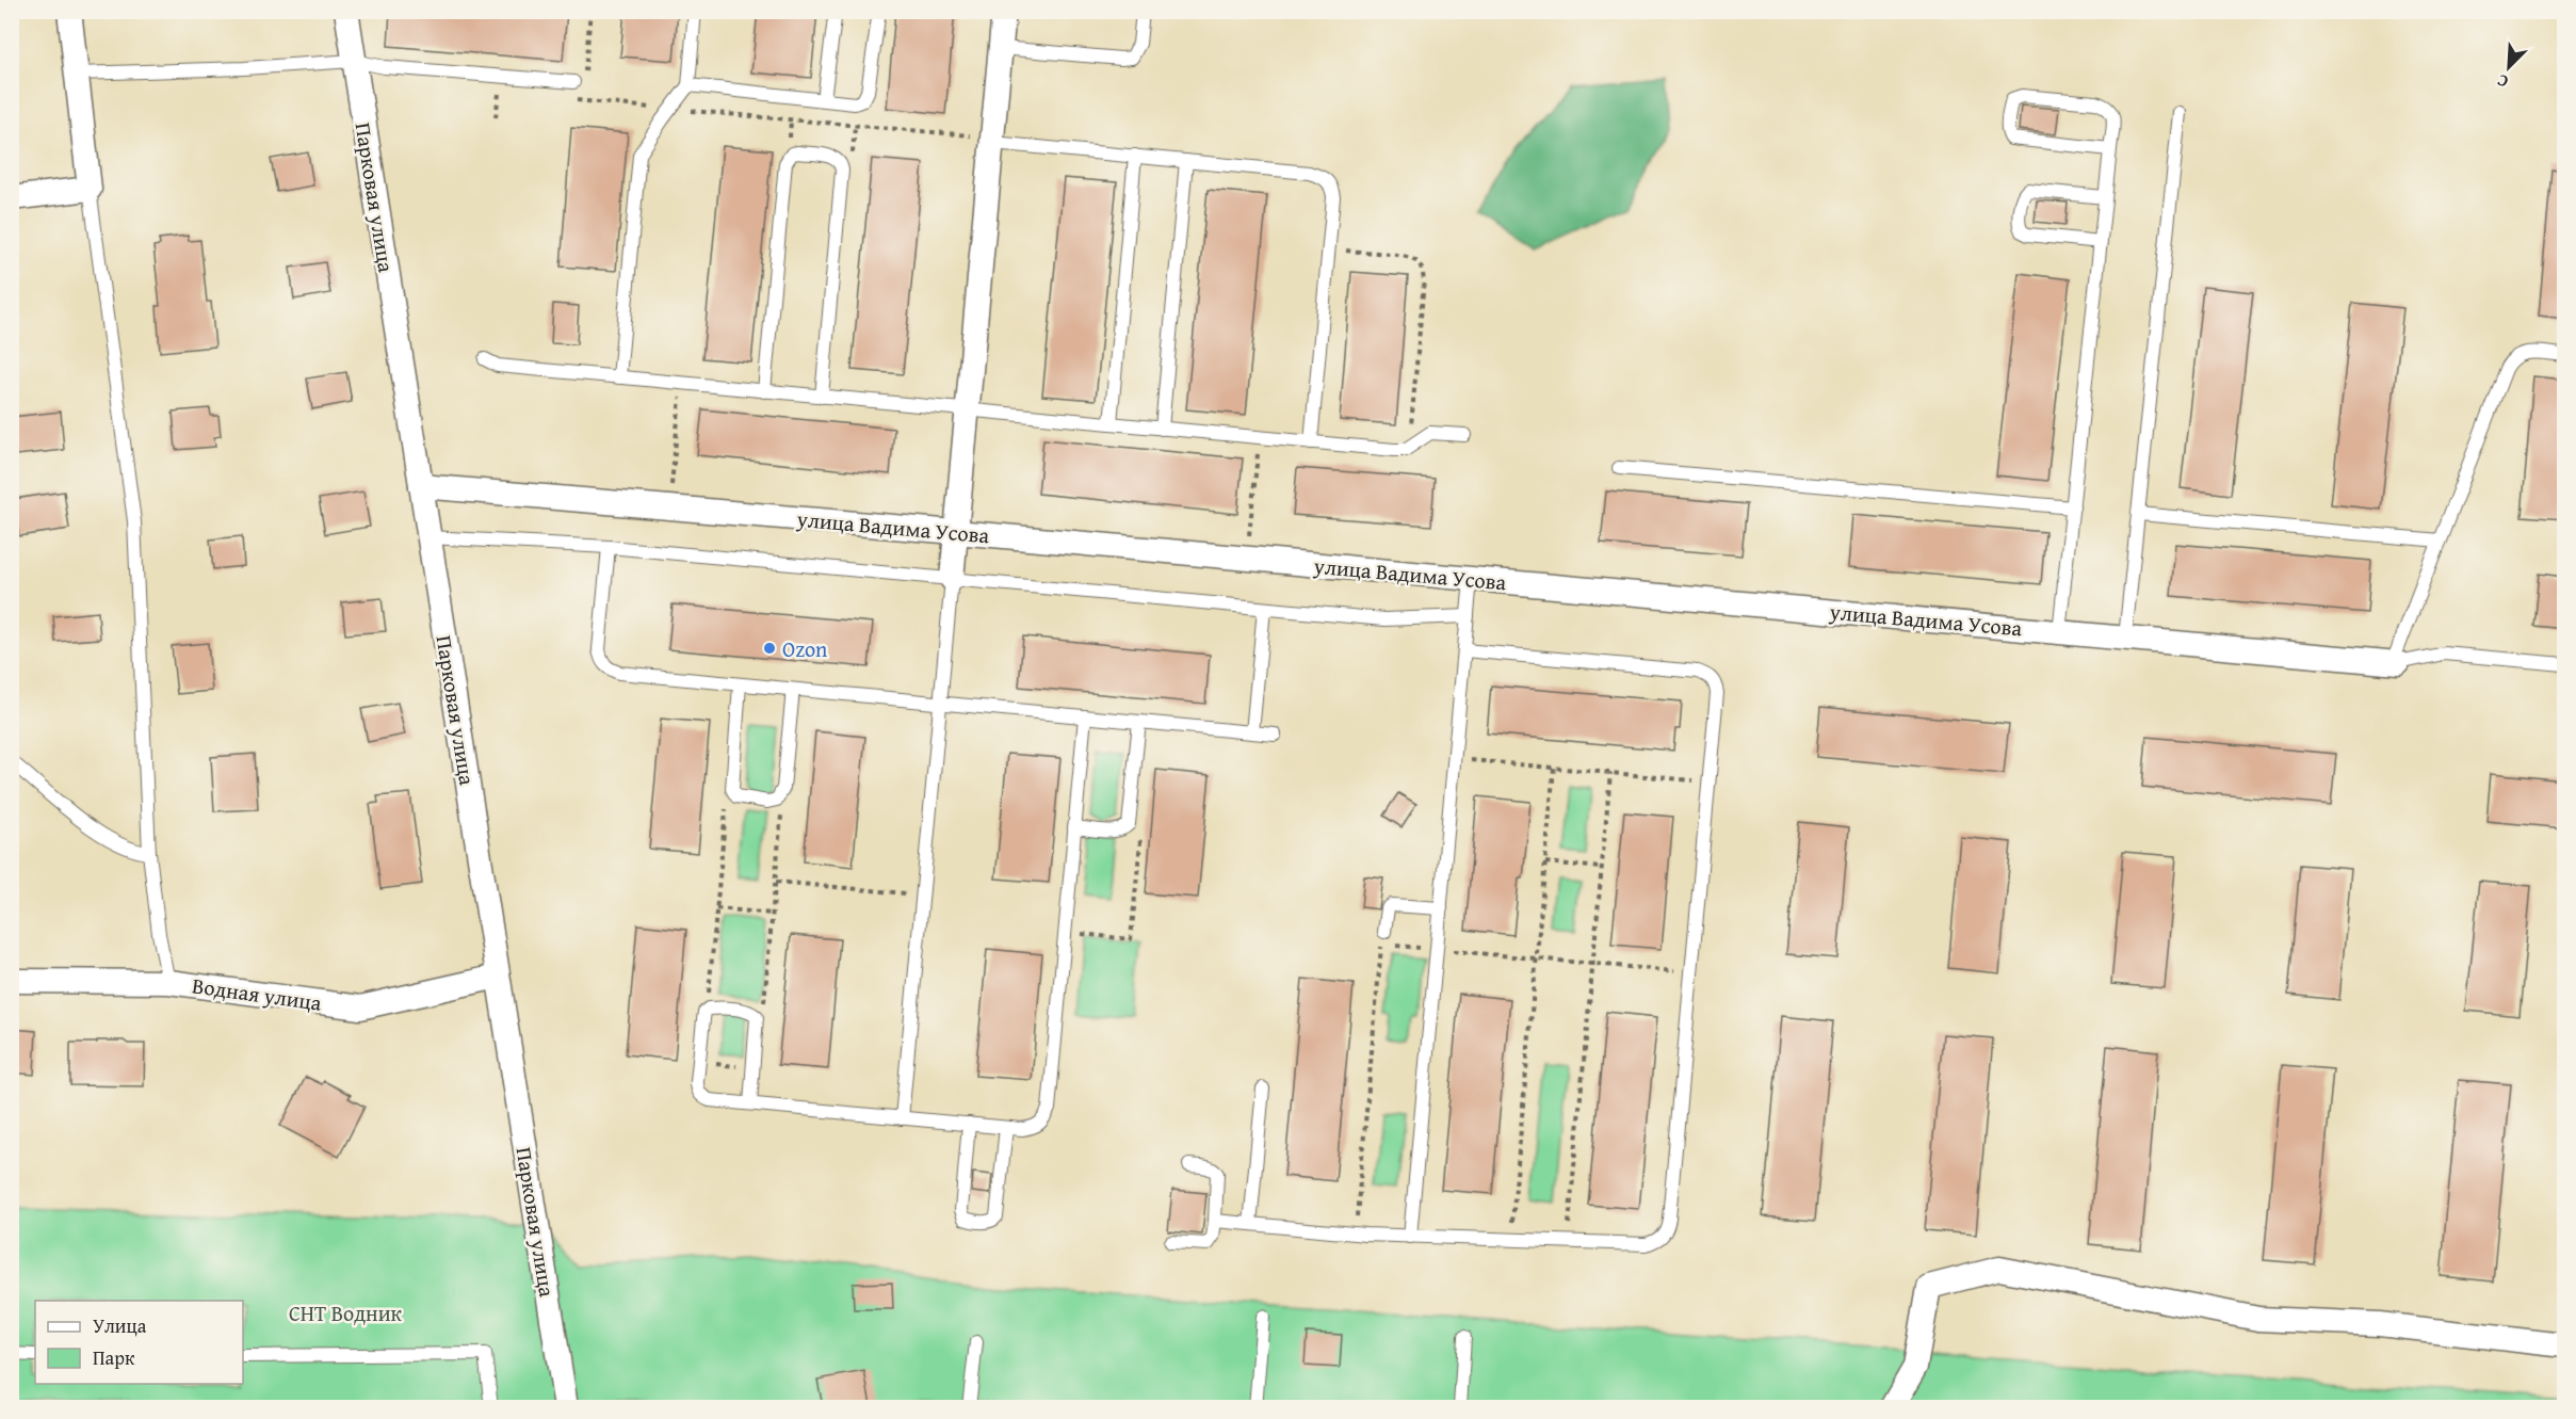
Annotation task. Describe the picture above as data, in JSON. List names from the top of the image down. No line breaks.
{"streets":{"street":["Парковая улица","улица Вадима Усова","Водная улица"]},"crossings":[["Парковая улица","улица Вадима Усова"],["Парковая улица","Водная улица"]],"parks":["СНТ Водник"],"places":["Ozon"],"legend":["Улица","Парк"],"north":"bottom left"}
